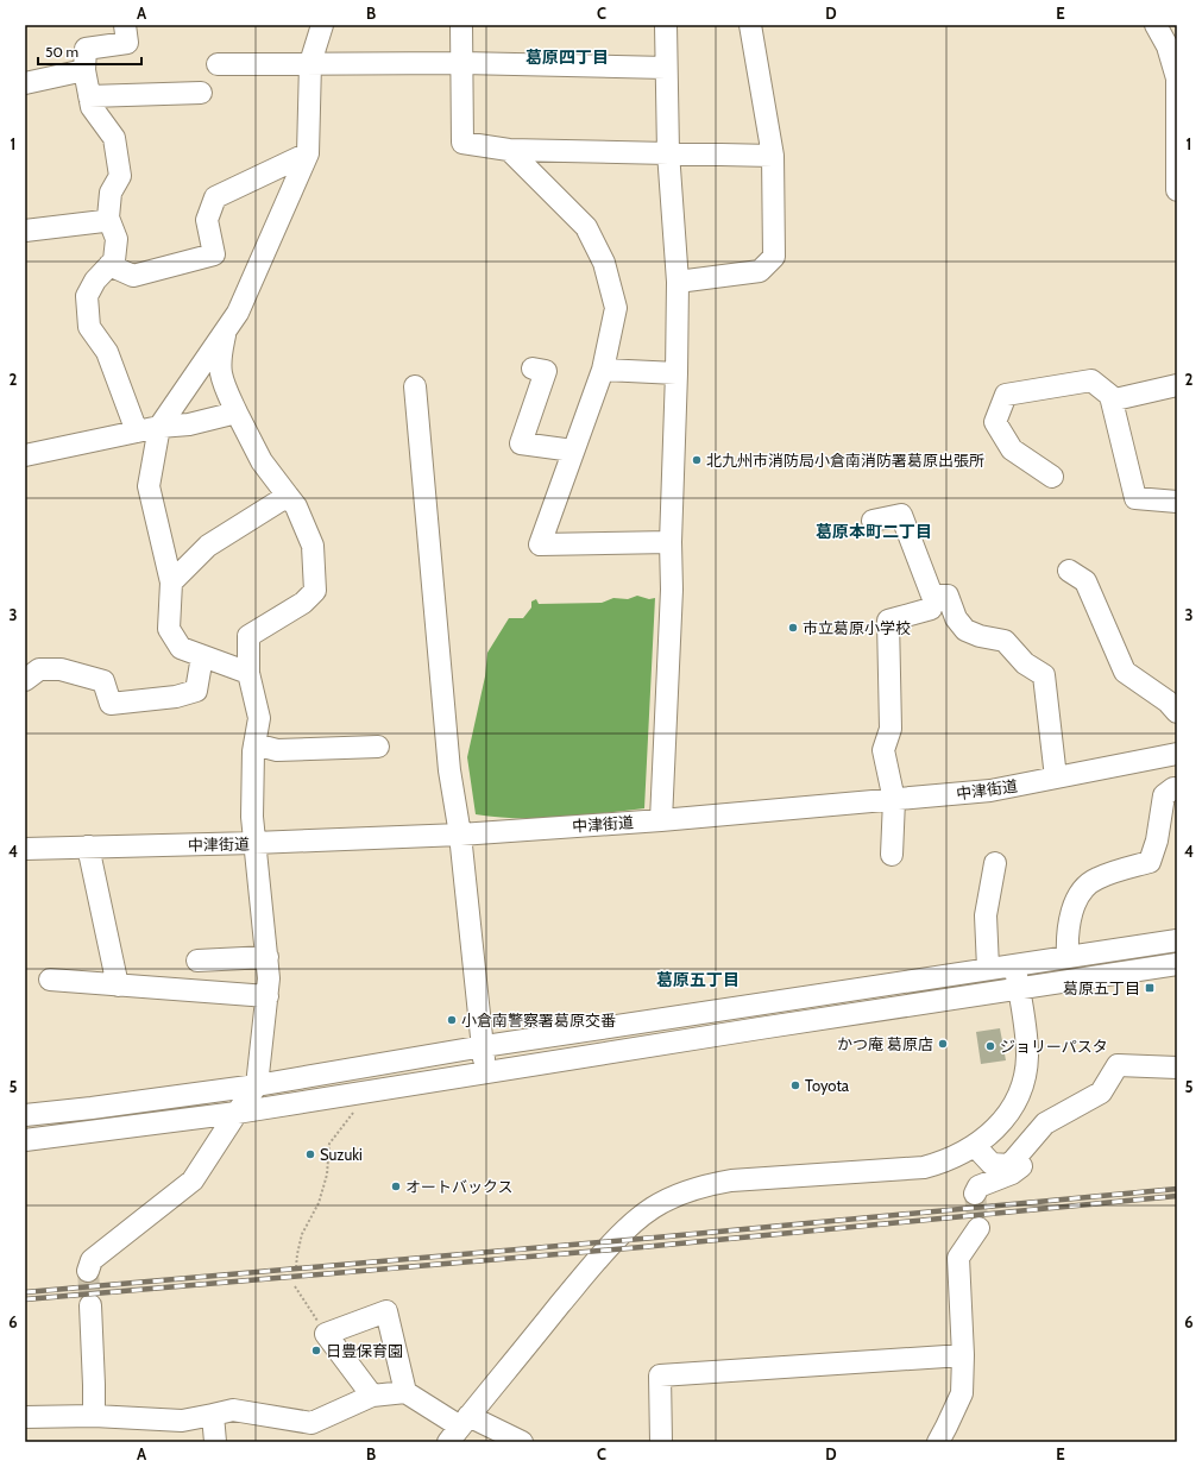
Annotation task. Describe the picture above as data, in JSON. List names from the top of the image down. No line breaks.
{"streets":{"street":["中津街道"]},"districts":["葛原四丁目","葛原本町二丁目","葛原五丁目"],"places":{"other":["北九州市消防局小倉南消防署葛原出張所","市立葛原小学校","小倉南警察署葛原交番","かつ庵 葛原店","ジョリーパスタ","Toyota","Suzuki","オートバックス","日豊保育園"],"transit":["葛原五丁目"]},"scale_bar":"50 m","grid":{"columns":["A","B","C","D","E"],"rows":["1","2","3","4","5","6"]}}
